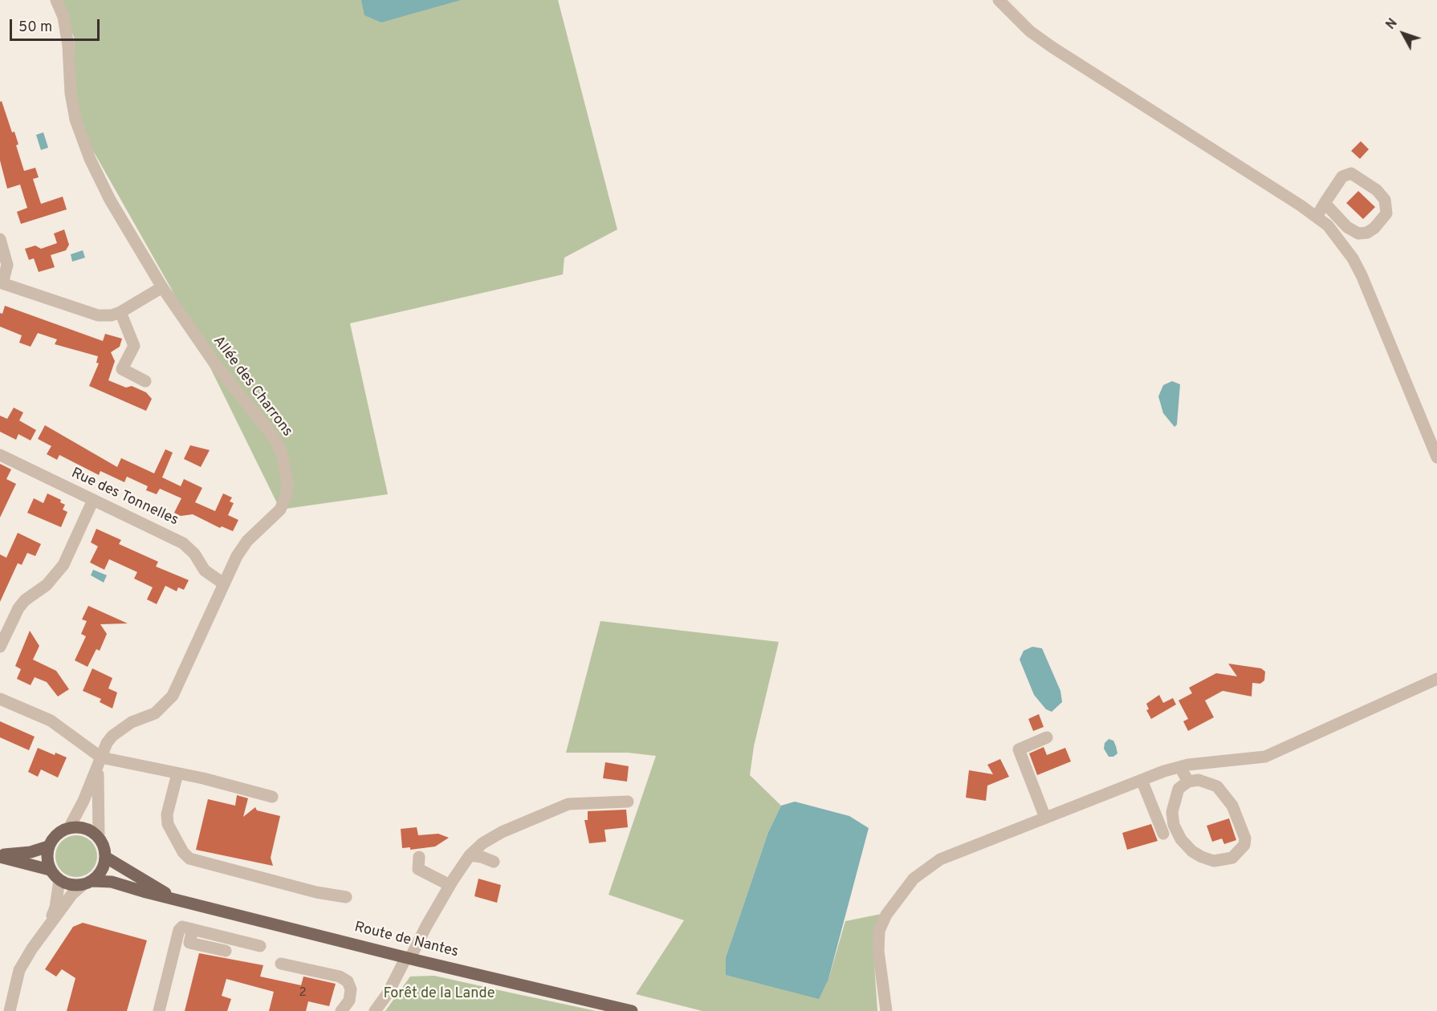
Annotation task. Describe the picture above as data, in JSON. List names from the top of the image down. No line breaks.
{"streets":{"main road":["Route de Nantes"],"street":["Allée des Charrons","Rue des Tonnelles"]},"crossings":[["Allée des Charrons","Rue des Tonnelles"],["Allée des Charrons","Route de Nantes"]],"parks":["Forêt de la Lande"],"house_numbers":["2"],"scale_bar":"50 m","north":"top left"}
